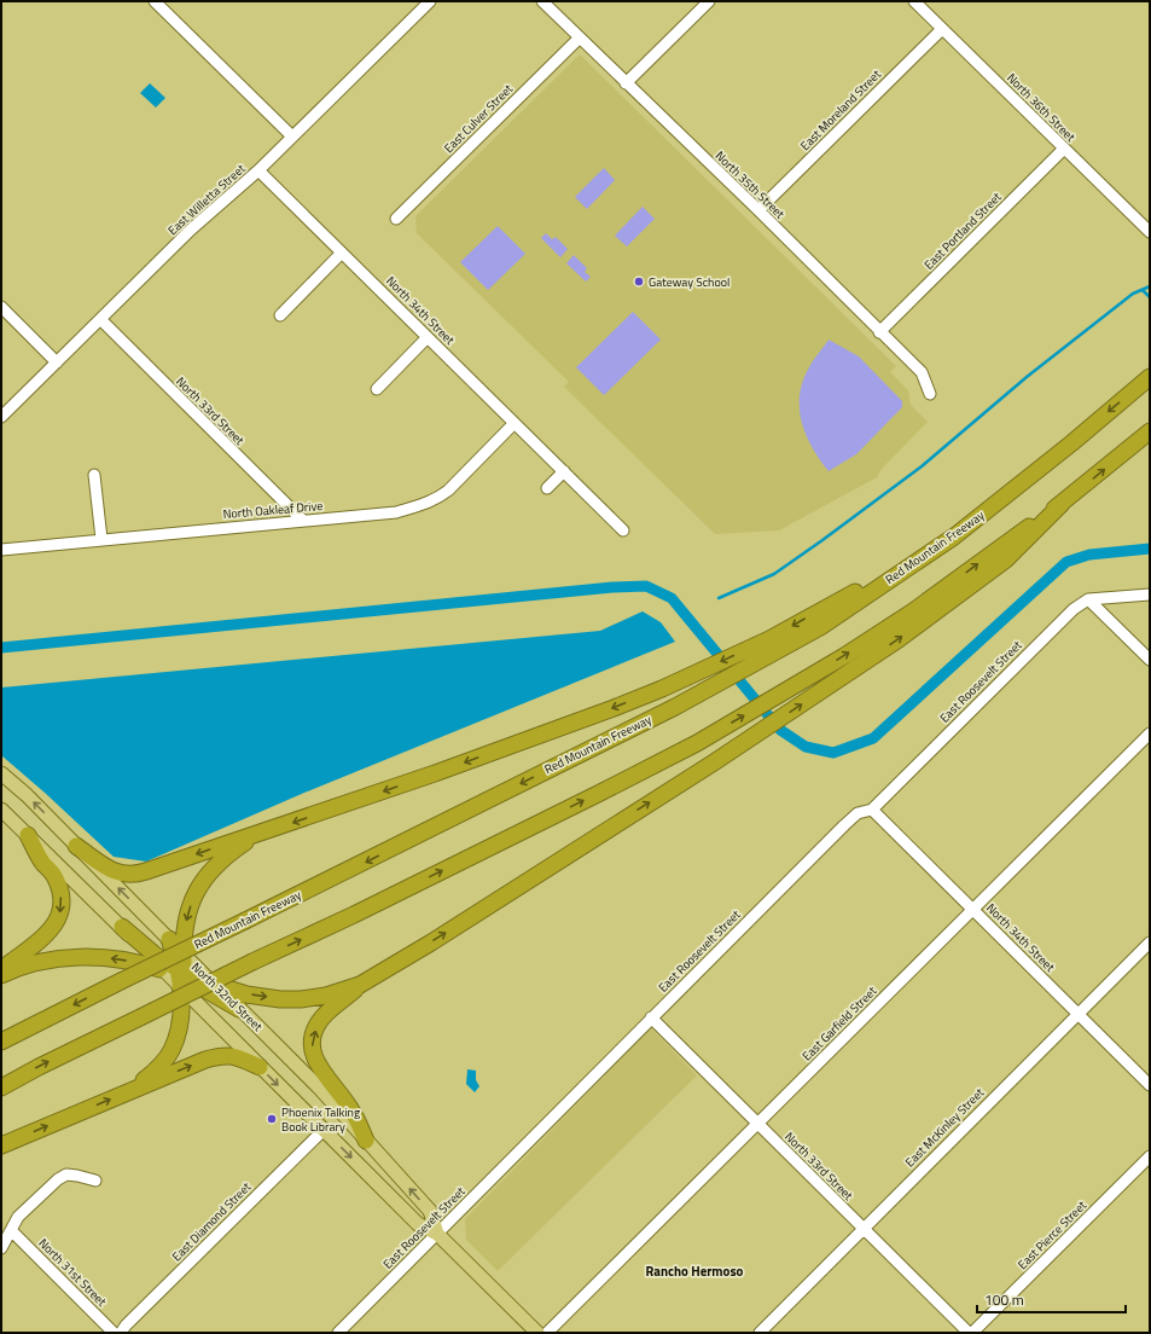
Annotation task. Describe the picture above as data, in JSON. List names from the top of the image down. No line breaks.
{"streets":{"highway":["Red Mountain Freeway"],"main road":["North 32nd Street"],"street":["North 36th Street","East Moreland Street","East Culver Street","North 35th Street","East Willetta Street","East Portland Street","North 34th Street","North 33rd Street","North Oakleaf Drive","East Roosevelt Street","East Garfield Street","East McKinley Street","East Diamond Street","East Pierce Street","North 31st Street"]},"crossings":[["North 36th Street","East Moreland Street"],["North 36th Street","East Portland Street"],["East Moreland Street","North 35th Street"],["East Culver Street","North 35th Street"],["North 35th Street","East Portland Street"],["East Willetta Street","North 34th Street"],["East Willetta Street","North 33rd Street"],["North 34th Street","North Oakleaf Drive"],["North 34th Street","East Roosevelt Street"],["North 34th Street","East Garfield Street"],["North 34th Street","East McKinley Street"],["North 33rd Street","North Oakleaf Drive"],["North 33rd Street","East Roosevelt Street"],["North 33rd Street","East Garfield Street"],["North 33rd Street","East McKinley Street"],["North 33rd Street","East Pierce Street"],["East Roosevelt Street","North 32nd Street"],["North 32nd Street","East Diamond Street"]],"districts":["Rancho Hermoso"],"places":["Gateway School","Phoenix Talking Book Library"],"scale_bar":"100 m"}
